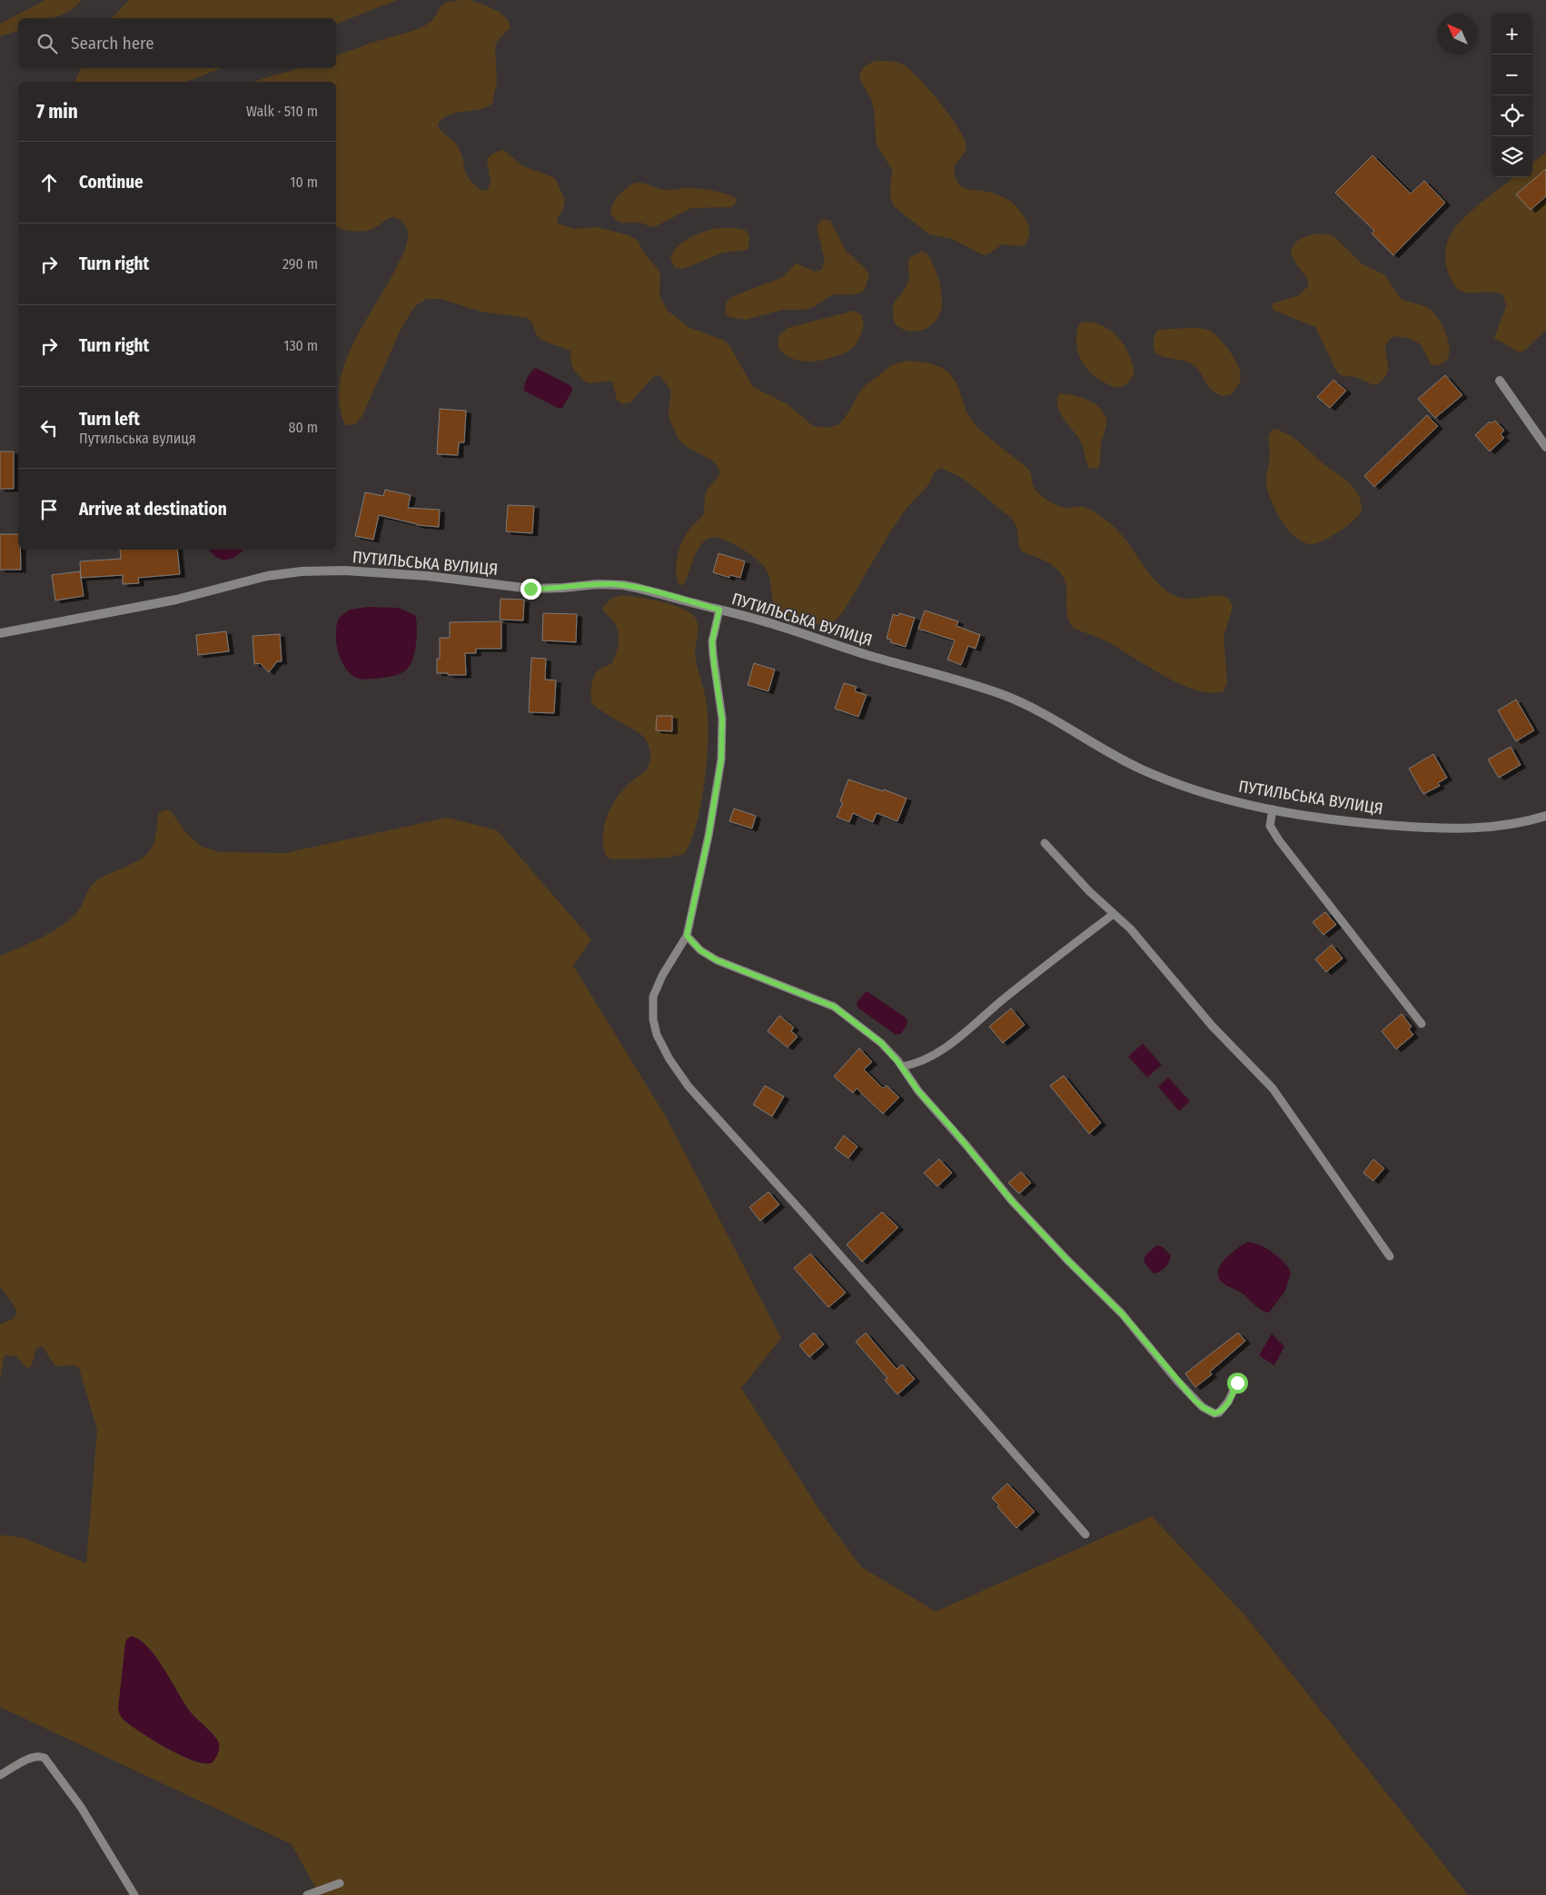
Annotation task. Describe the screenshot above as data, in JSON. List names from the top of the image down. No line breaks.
{"streets":{"street":["ПУТИЛЬСЬКА ВУЛИЦЯ"]},"north":"top left","page":{"map_buttons":["+","−"],"search":"Search here","heading":["7 min","Walk · 510 m"],"list":[["Continue","10 m"],["Turn right","290 m"],["Turn right","130 m"],["Turn left","Путильська вулиця","80 m"],"Arrive at destination"]}}
